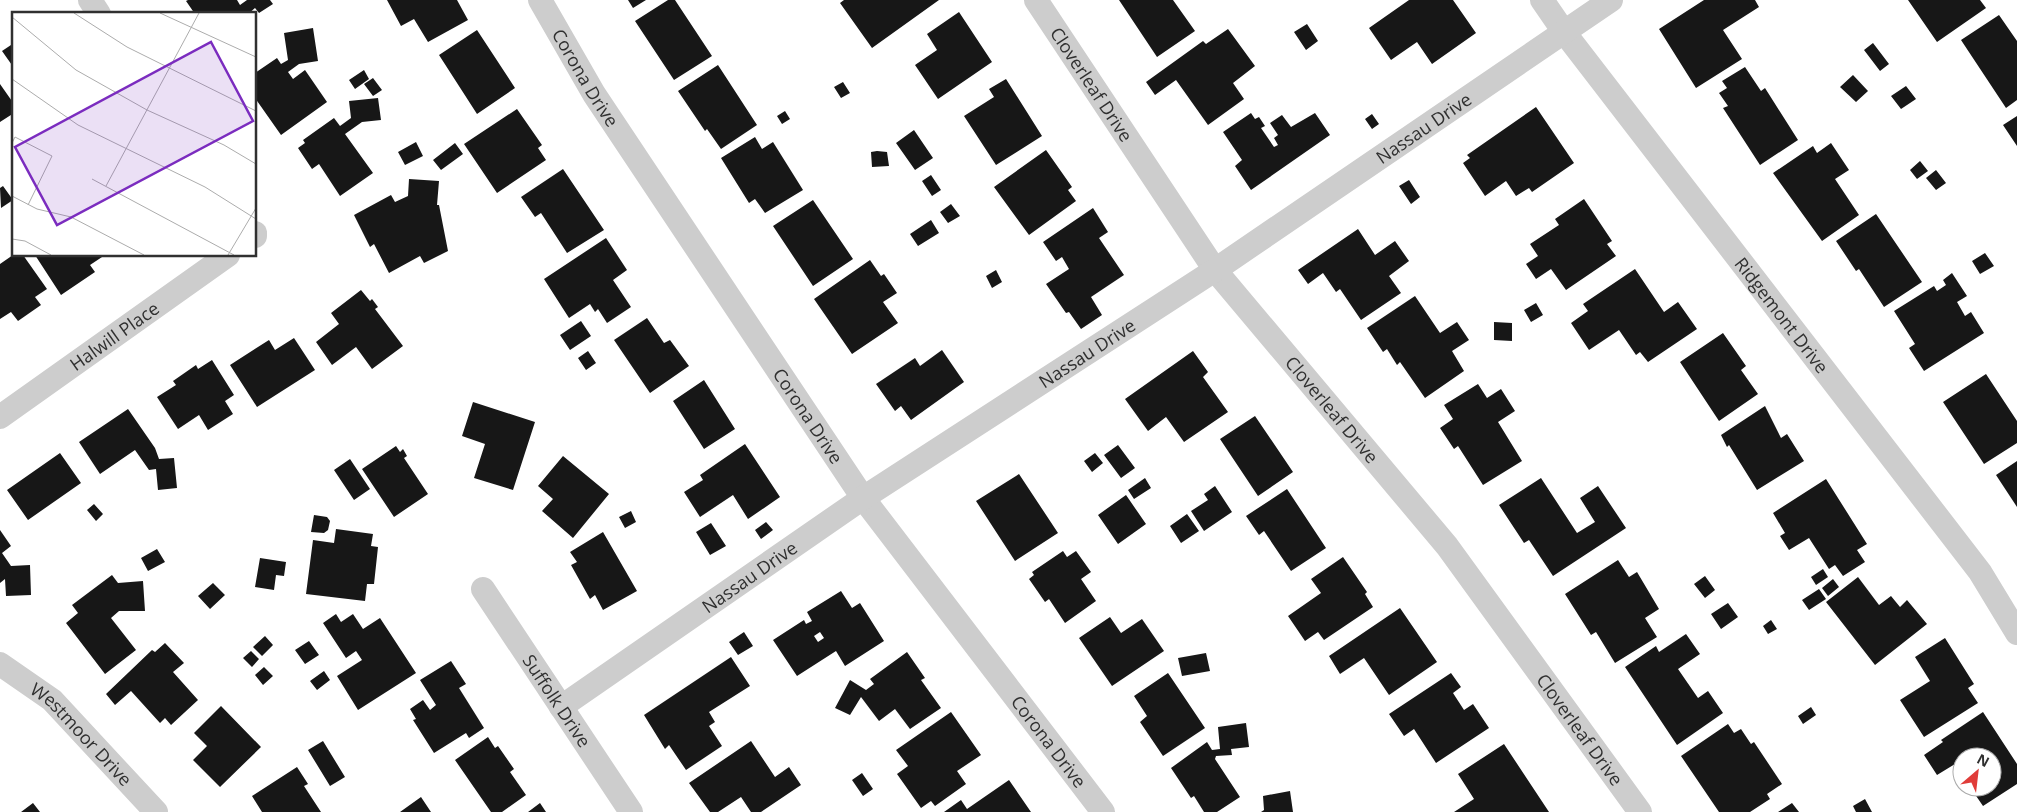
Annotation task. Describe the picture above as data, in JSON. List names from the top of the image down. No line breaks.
{"streets":{"street":["Corona Drive","Cloverleaf Drive","Nassau Drive","Ridgemont Drive","Halwill Place","Suffolk Drive","Westmoor Drive"]},"crossings":[["Corona Drive","Nassau Drive"],["Cloverleaf Drive","Nassau Drive"],["Nassau Drive","Ridgemont Drive"],["Nassau Drive","Suffolk Drive"]],"north":"top right"}
